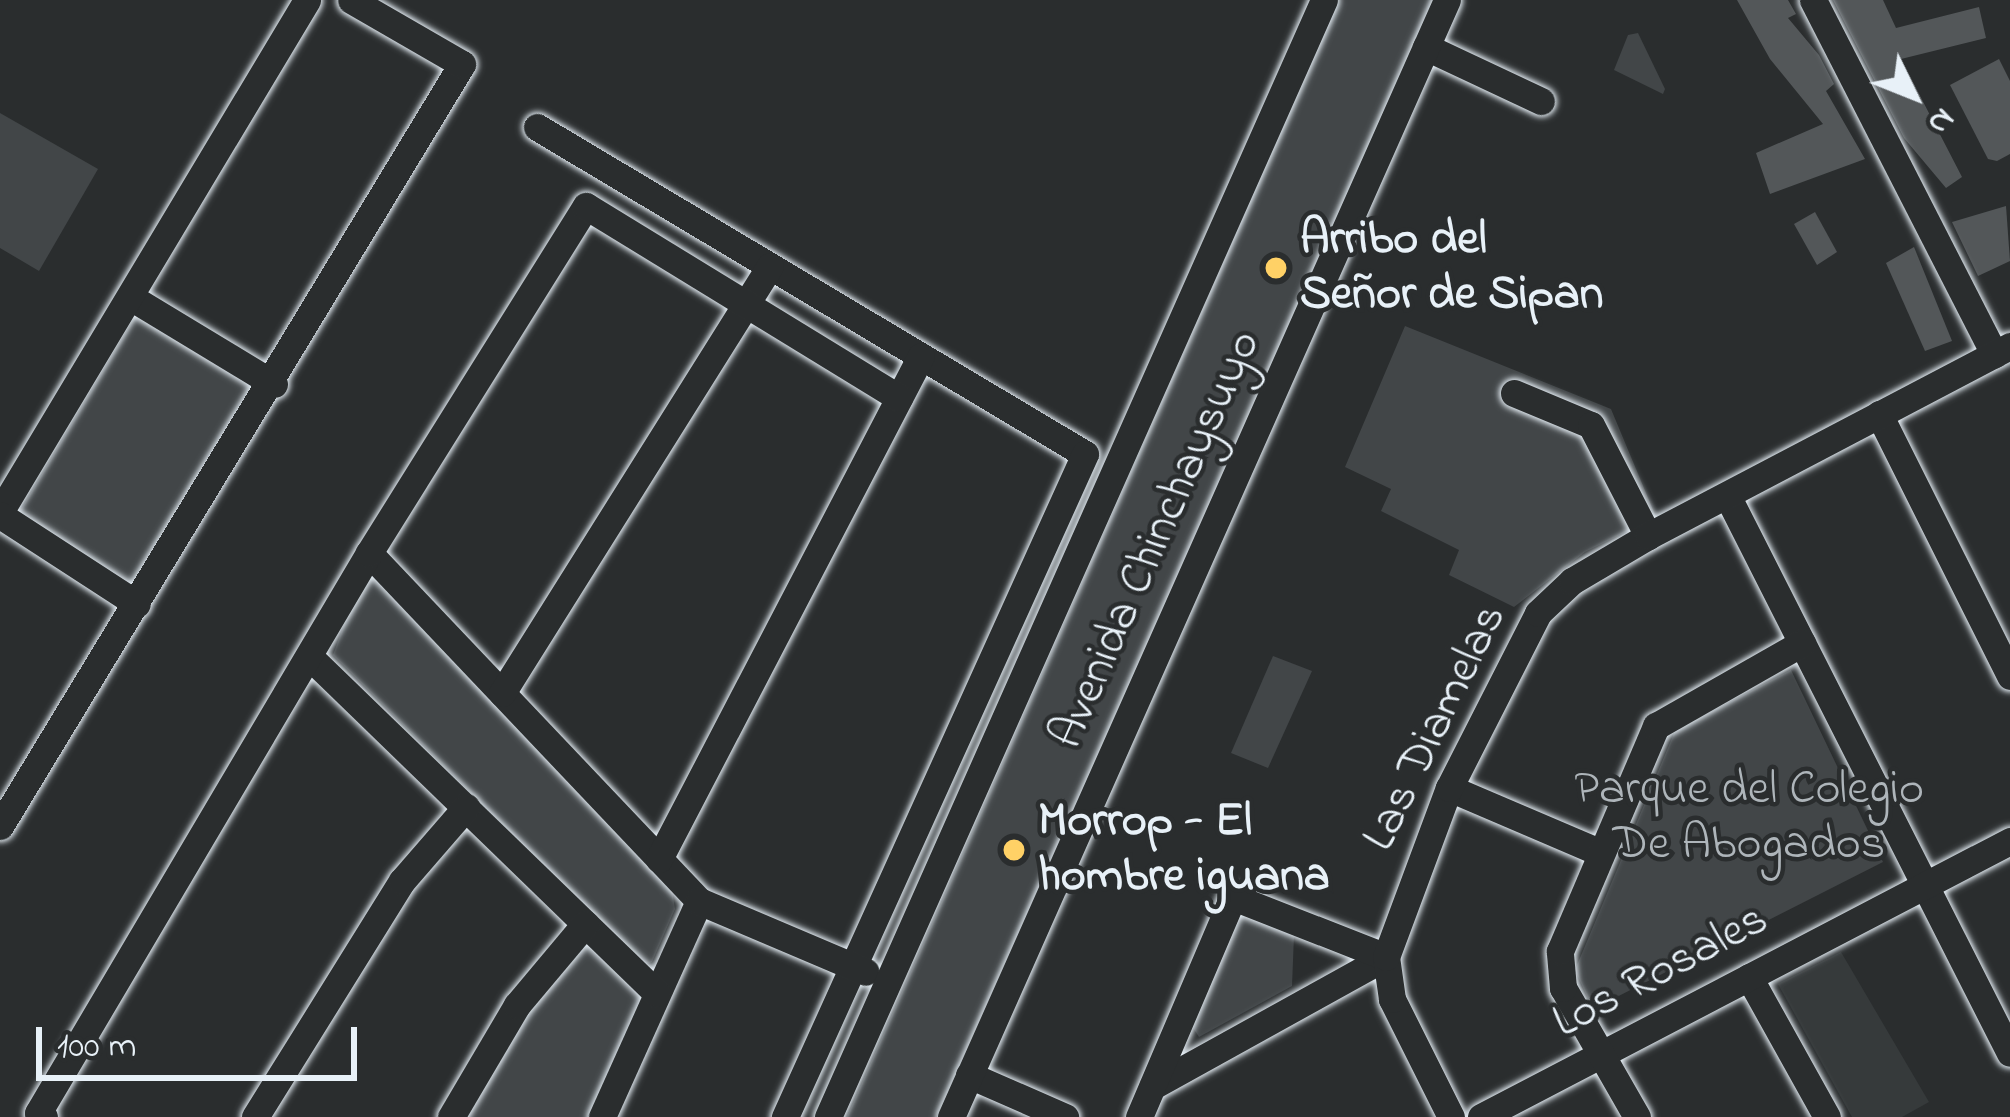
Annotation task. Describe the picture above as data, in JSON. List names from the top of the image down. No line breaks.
{"streets":{"street":["Avenida Chinchaysuyo","Las Diamelas","Los Rosales"]},"parks":["Parque del Colegio De Abogados"],"places":["Arribo del Señor de Sipan","Morrop - El hombre iguana"],"scale_bar":"100 m","north":"bottom right"}
